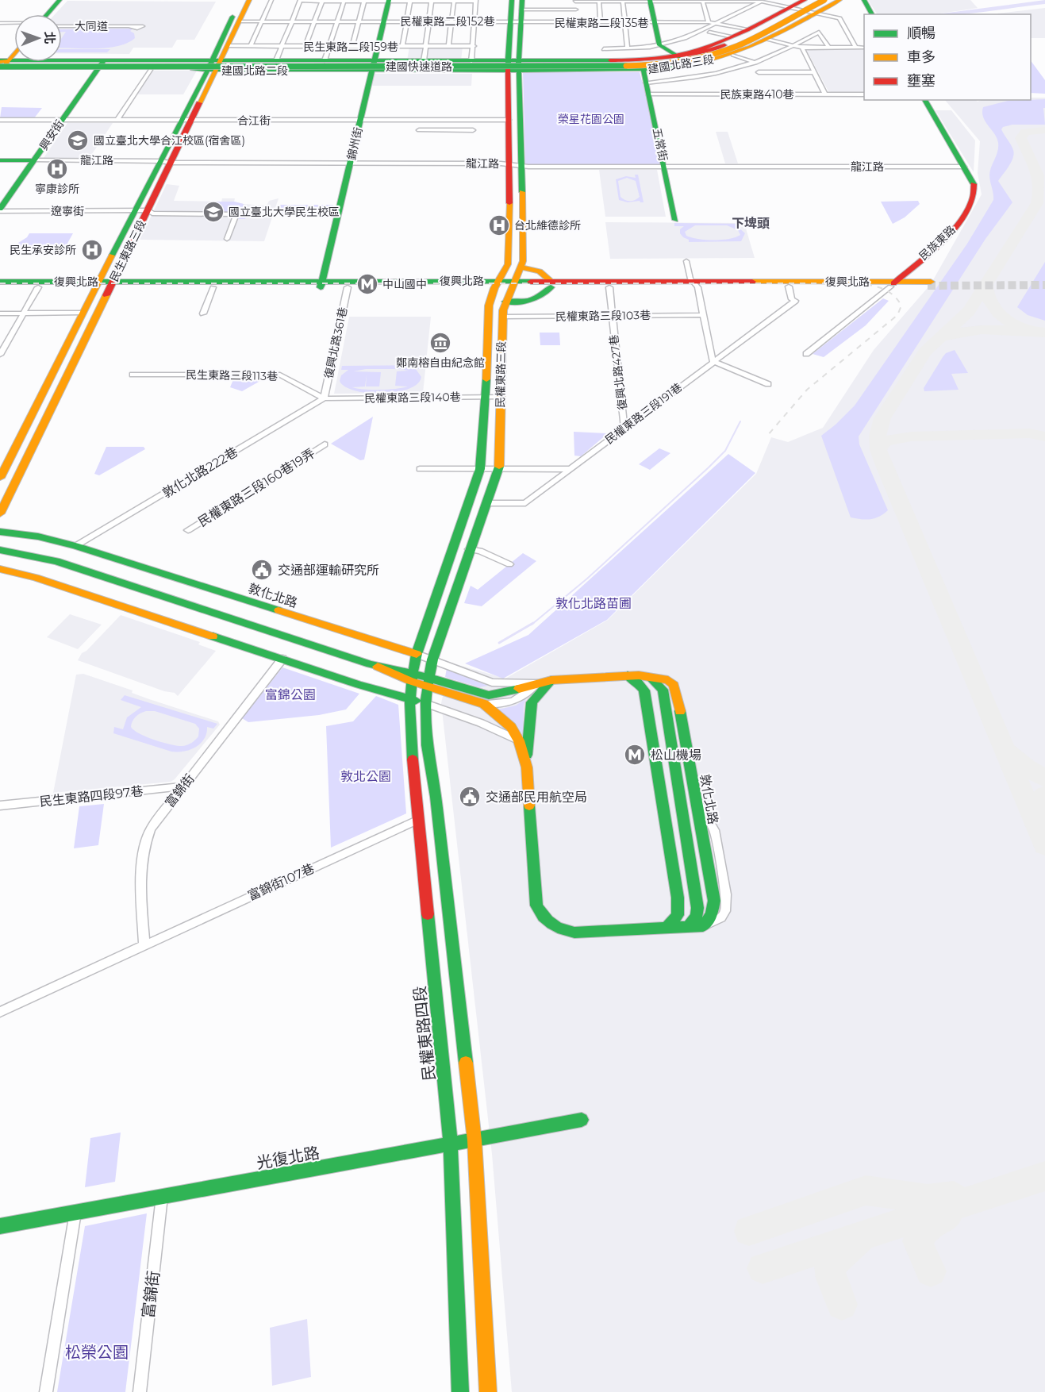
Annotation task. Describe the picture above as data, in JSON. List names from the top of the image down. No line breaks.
{"streets":{"main road":["建國北路三段","建國快速道路","建國北路二段","興安街","錦州街","五常街","龍江路","民族東路","民生東路三段","復興北路","民權東路三段","敦化北路","民權東路四段","光復北路"],"street":["民權東路二段152巷","民權東路二段135巷","大同道","民生東路二段159巷","民族東路410巷","合江街","遼寧街","民權東路三段103巷","復興北路361巷","復興北路427巷","民生東路三段113巷","民權東路三段140巷","民權東路三段191巷","敦化北路222巷","民權東路三段160巷19弄","富錦街","民生東路四段97巷","富錦街107巷"]},"crossings":[["民權東路二段152巷","民權東路二段135巷"],["民權東路二段152巷","錦州街"],["民權東路二段135巷","建國北路三段"],["民生東路二段159巷","錦州街"],["建國北路三段","建國快速道路"],["建國北路三段","建國北路二段"],["建國北路三段","五常街"],["建國北路三段","民權東路三段"],["建國快速道路","建國北路二段"],["建國北路二段","興安街"],["建國北路二段","錦州街"],["建國北路二段","民生東路三段"],["建國北路二段","民權東路三段"],["民族東路410巷","五常街"],["合江街","興安街"],["合江街","錦州街"],["合江街","民生東路三段"],["合江街","民權東路三段"],["興安街","龍江路"],["興安街","遼寧街"],["錦州街","龍江路"],["錦州街","復興北路"],["五常街","龍江路"],["龍江路","民族東路"],["龍江路","民生東路三段"],["龍江路","民權東路三段"],["遼寧街","民生東路三段"],["民族東路","復興北路"],["民生東路三段","復興北路"],["復興北路","復興北路361巷"],["復興北路","復興北路427巷"],["復興北路","民權東路三段"],["復興北路","民權東路三段191巷"],["民權東路三段103巷","復興北路427巷"],["民權東路三段103巷","民權東路三段"],["復興北路361巷","民生東路三段113巷"],["復興北路361巷","民權東路三段140巷"],["復興北路361巷","敦化北路222巷"],["復興北路427巷","民權東路三段191巷"],["民權東路三段","民權東路三段140巷"],["民權東路三段","民權東路三段191巷"],["民權東路三段","敦化北路"],["民權東路三段","民權東路四段"],["民生東路三段113巷","民權東路三段140巷"],["民生東路三段113巷","敦化北路222巷"],["民權東路三段140巷","敦化北路222巷"],["敦化北路222巷","敦化北路"],["敦化北路","民權東路四段"],["富錦街","民生東路四段97巷"],["富錦街","富錦街107巷"],["富錦街","光復北路"],["富錦街107巷","民權東路四段"],["民權東路四段","光復北路"]],"districts":["下埤頭"],"parks":["榮星花園公園","敦化北路苗圃","富錦公園","敦北公園","松榮公園"],"places":{"school or university":["國立臺北大學合江校區(宿舍區)","國立臺北大學民生校區"],"hospital":["寧康診所","台北維德診所","民生承安診所"],"metro station":["中山國中","松山機場"],"museum":["鄭南榕自由紀念館"],"public building":["交通部運輸研究所","交通部民用航空局"]},"legend":["順暢","車多","壅塞"],"north":"right"}
